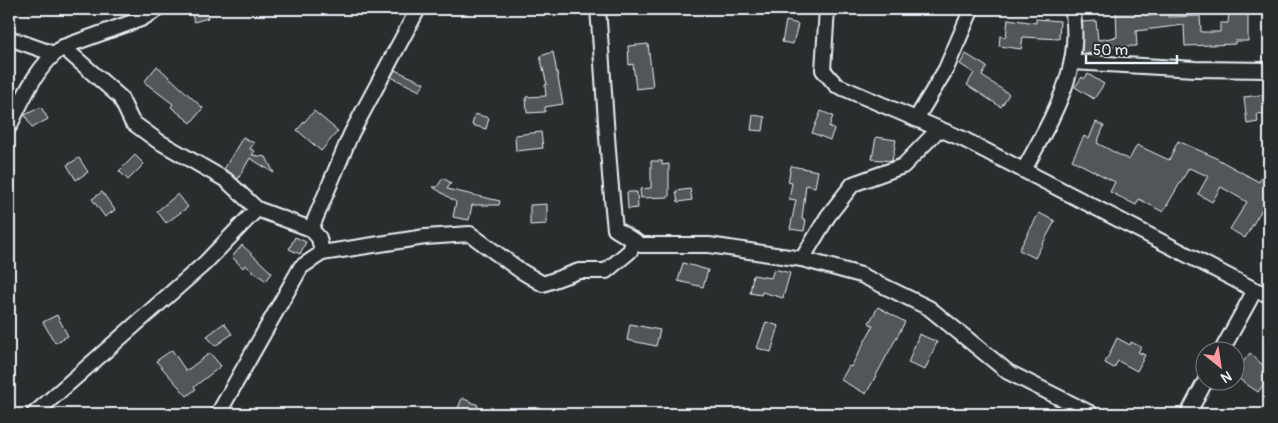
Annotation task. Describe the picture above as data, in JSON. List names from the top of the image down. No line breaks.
{"scale_bar":"50 m","north":"bottom right"}
